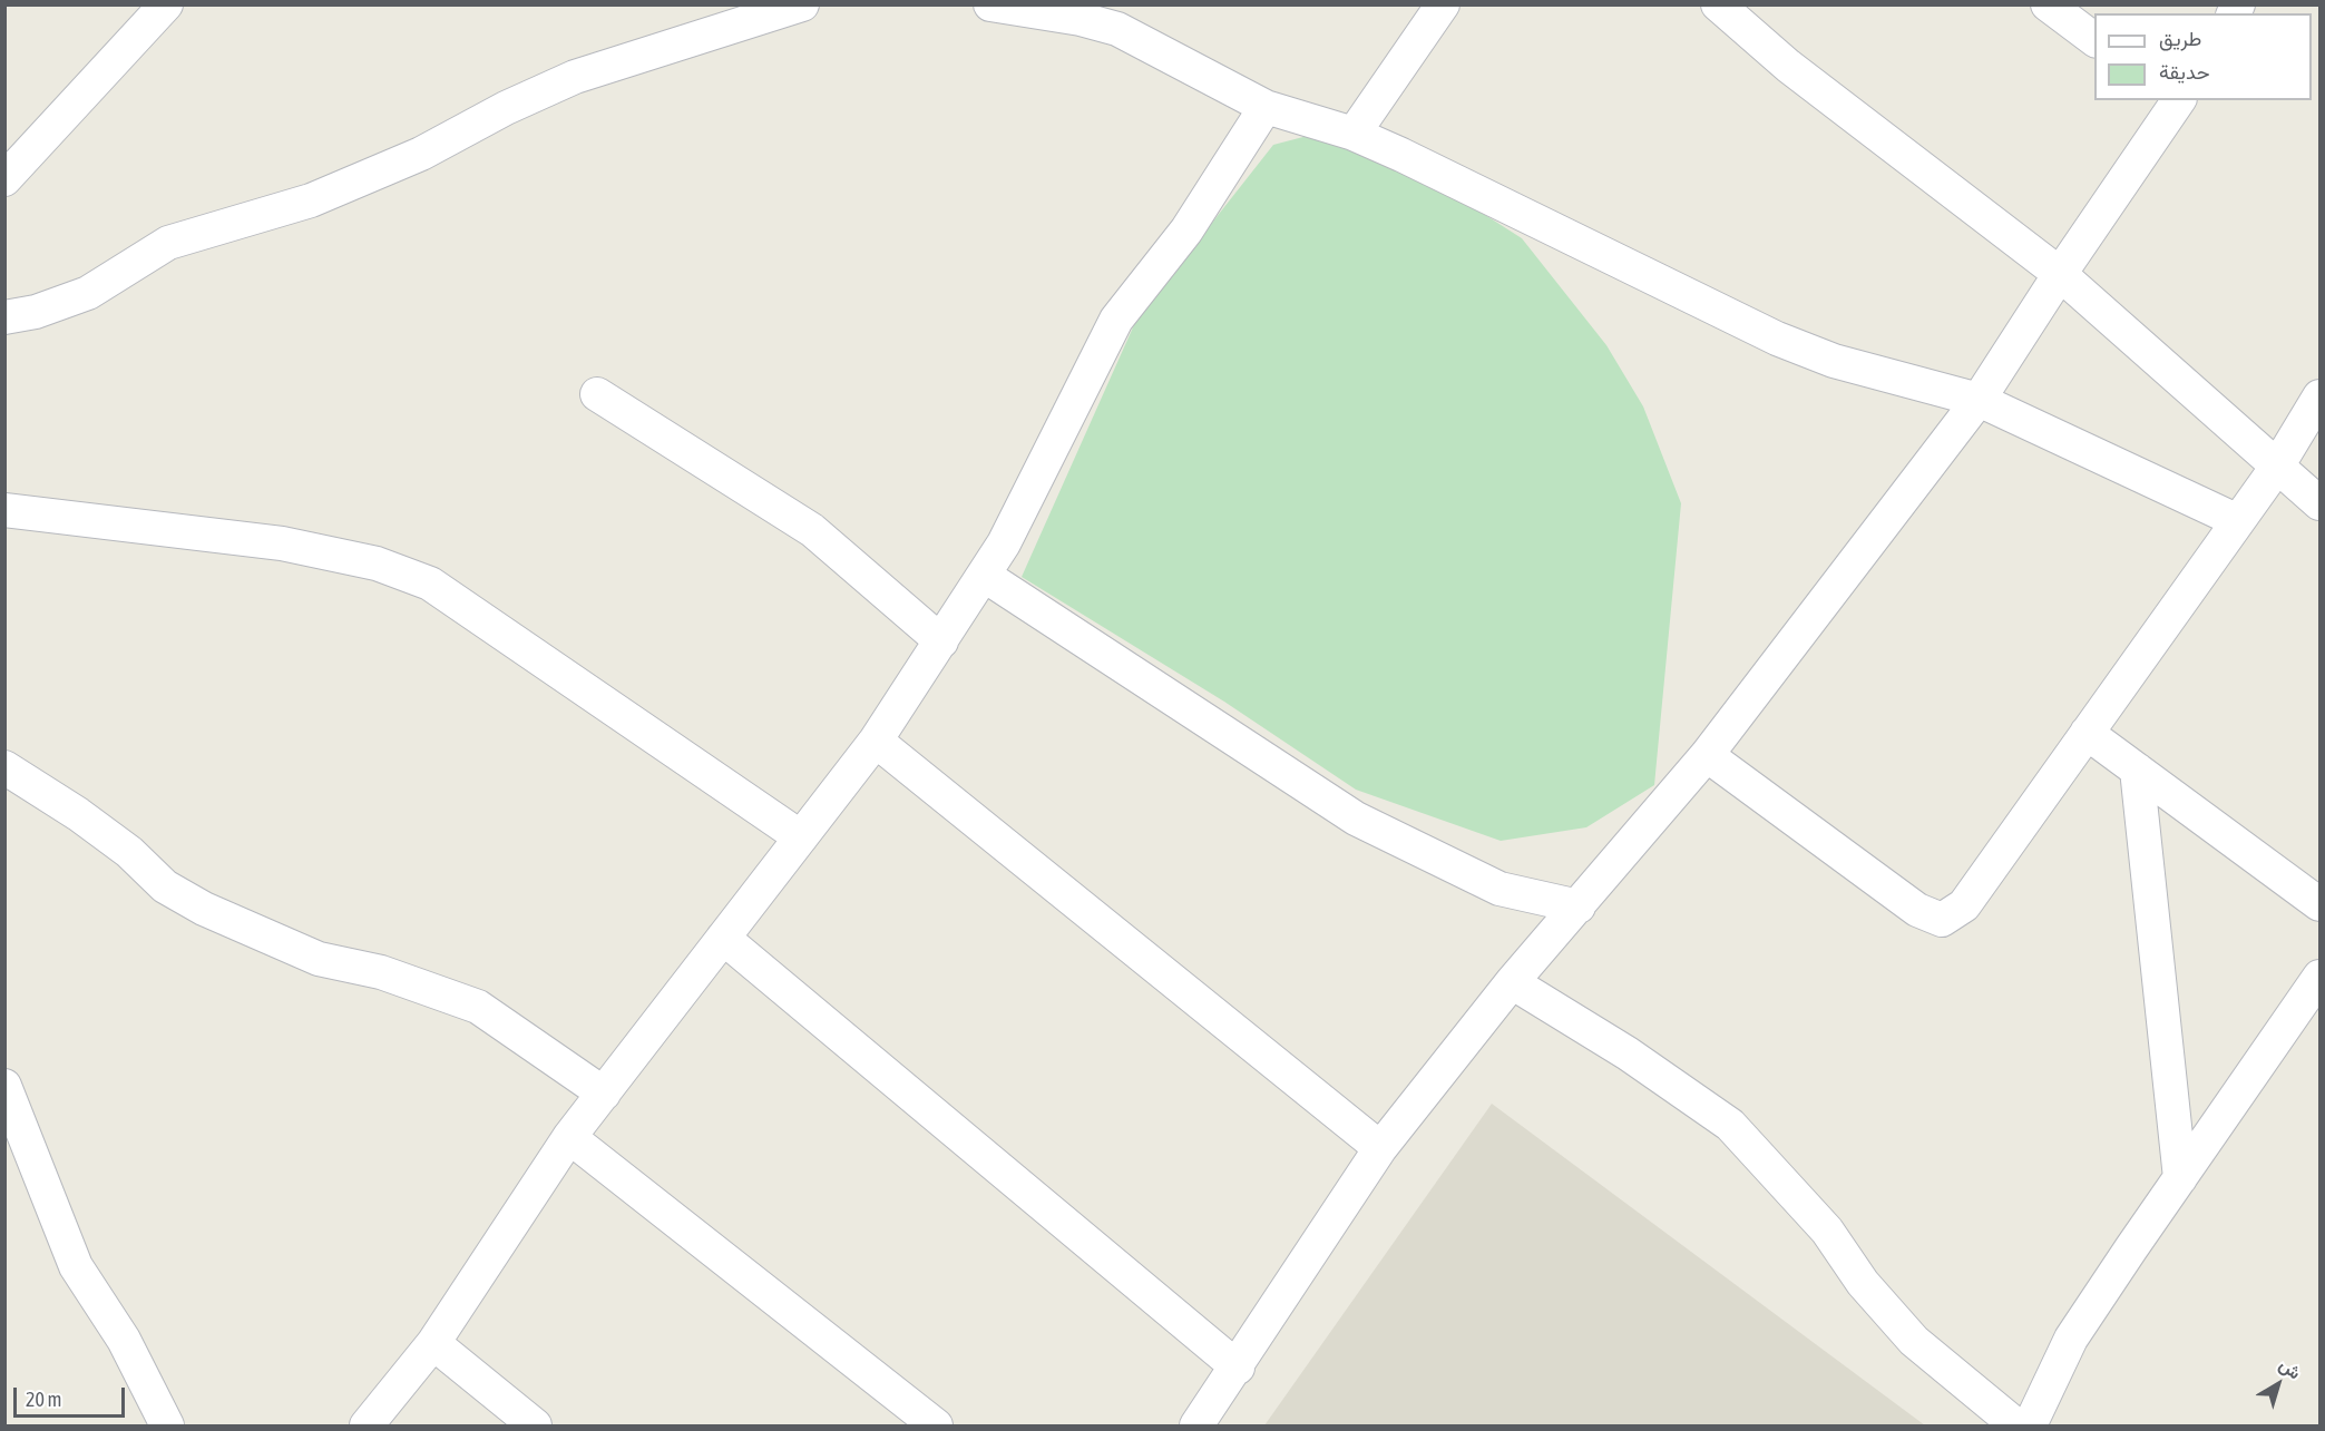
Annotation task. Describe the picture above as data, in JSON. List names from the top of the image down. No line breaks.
{"legend":["طريق","حديقة"],"scale_bar":"20 m","north":"top right"}
